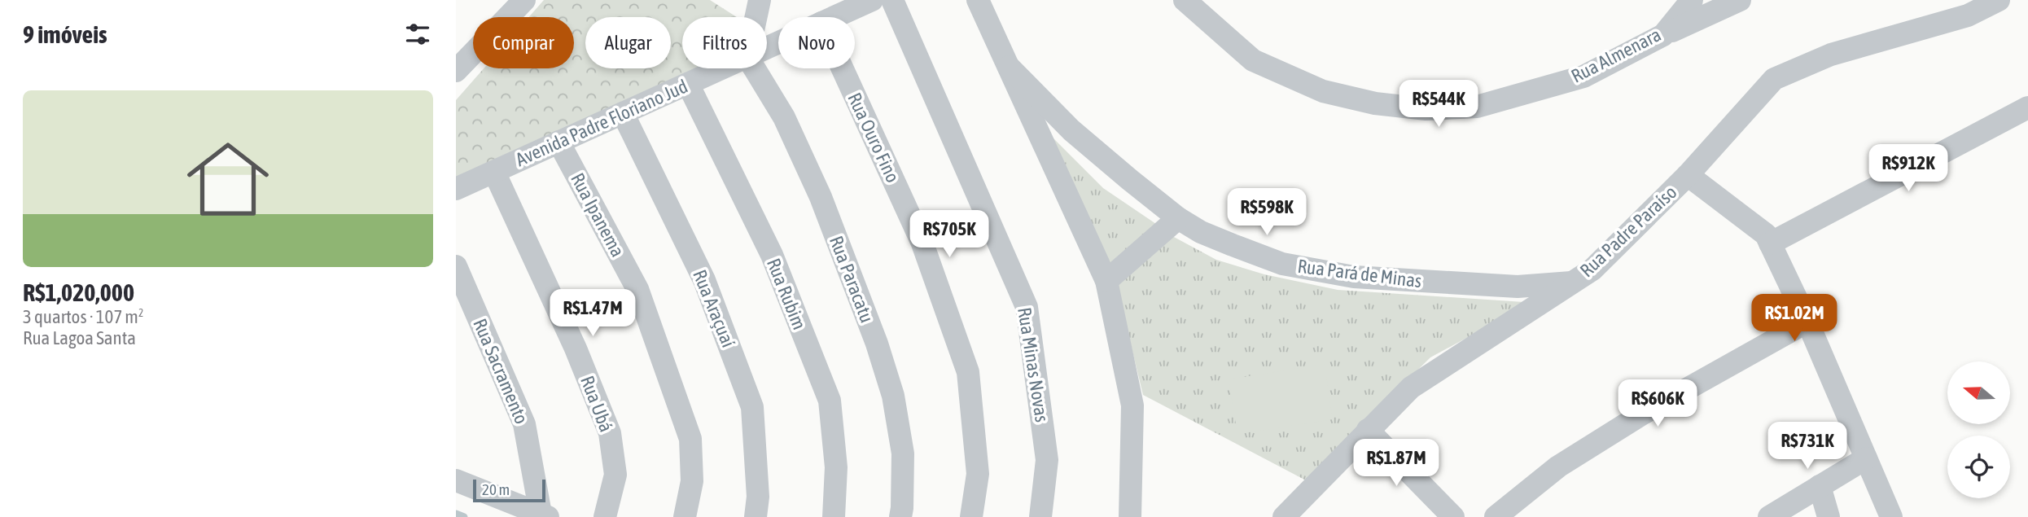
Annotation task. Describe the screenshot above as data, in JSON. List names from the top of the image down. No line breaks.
{"streets":{"street":["Rua Almenara","Avenida Padre Floriano Jud","Rua Ouro Fino","Rua Ipanema","Rua Padre Paraíso","Rua Pará de Minas","Rua Paracatu","Rua Rubim","Rua Araçuaí","Rua Minas Novas","Rua Sacramento","Rua Ubá"]},"crossings":[["Avenida Padre Floriano Jud","Rua Ipanema"],["Avenida Padre Floriano Jud","Rua Rubim"],["Avenida Padre Floriano Jud","Rua Araçuaí"],["Avenida Padre Floriano Jud","Rua Ubá"],["Rua Padre Paraíso","Rua Pará de Minas"]],"scale_bar":"20 m","north":"left","page":{"heading":"9 imóveis","chip":["Comprar","Alugar","Filtros","Novo"],"list":[{"name":"R$1,020,000","note":"3 quartos · 107 m² · Rua Lagoa Santa"}],"price":["R$544K","R$912K","R$598K","R$705K","R$1.47M","R$1.02M","R$606K","R$731K","R$1.87M"],"scale":"20 m"}}
